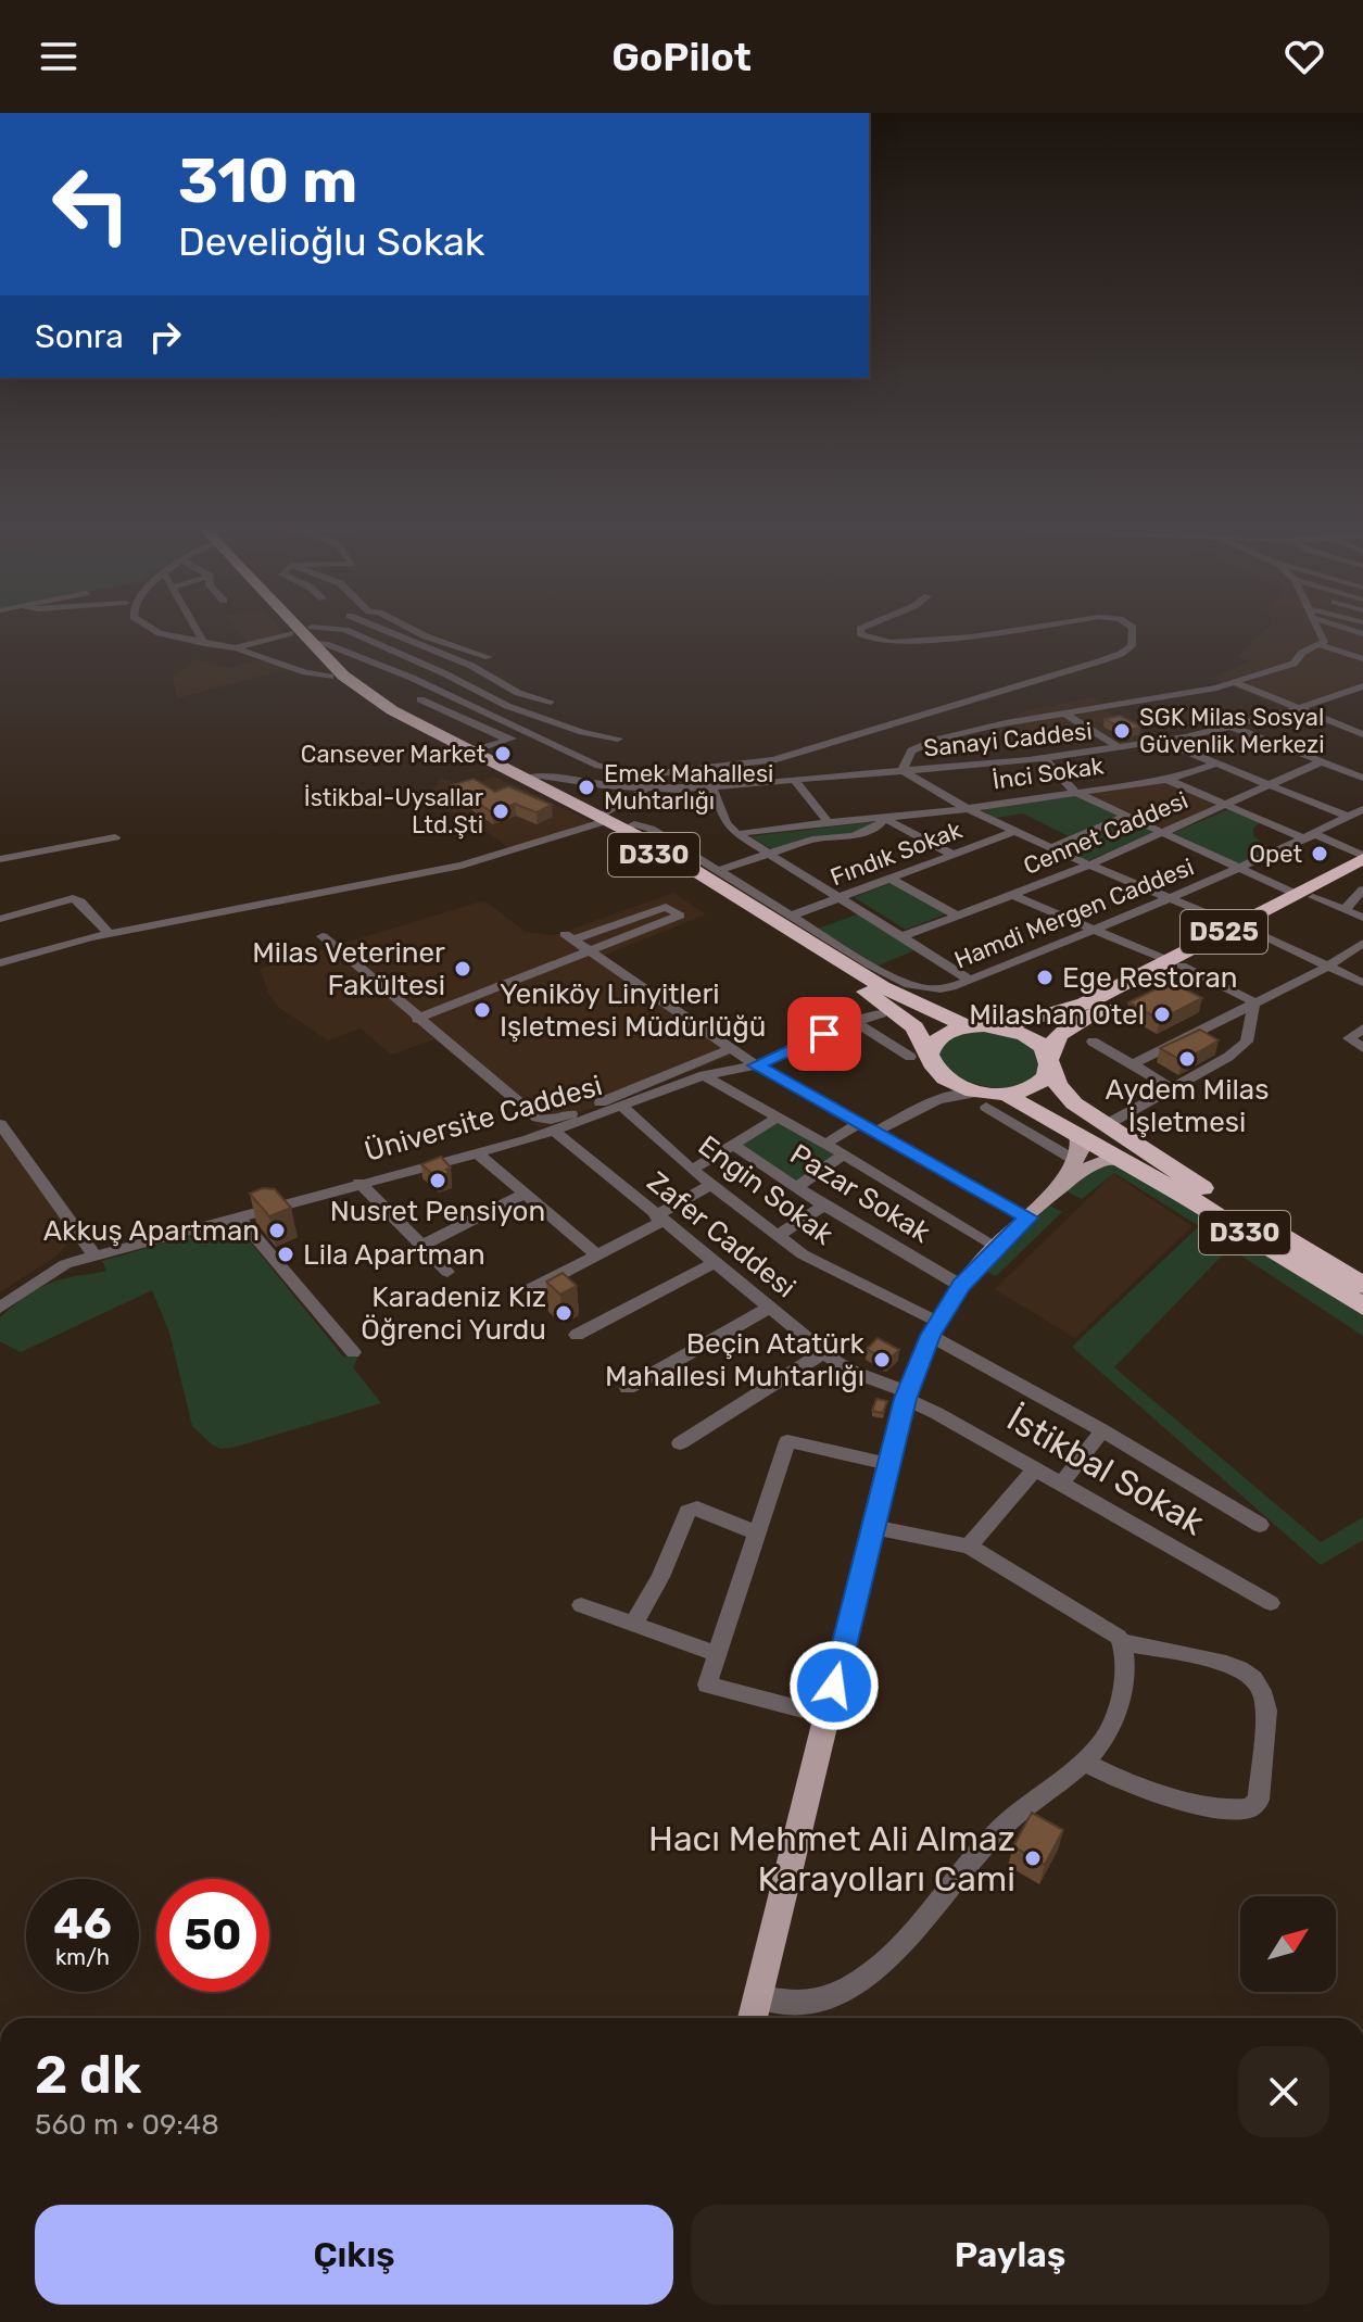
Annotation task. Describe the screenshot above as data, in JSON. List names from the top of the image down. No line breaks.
{"streets":{"highway":["D330","D525"],"street":["Sanayi Caddesi","İnci Sokak","Cennet Caddesi","Fındık Sokak","Hamdi Mergen Caddesi","Üniversite Caddesi","Engin Sokak","Pazar Sokak","Zafer Caddesi","İstikbal Sokak"]},"crossings":[["Sanayi Caddesi","D330"],["İnci Sokak","Hamdi Mergen Caddesi"],["Fındık Sokak","Hamdi Mergen Caddesi"],["D330","Hamdi Mergen Caddesi"],["Üniversite Caddesi","Engin Sokak"],["Üniversite Caddesi","Zafer Caddesi"],["Zafer Caddesi","İstikbal Sokak"]],"places":["SGK Milas Sosyal Güvenlik Merkezi","Cansever Market","Emek Mahallesi Muhtarlığı","İstikbal-Uysallar Ltd.Şti","Opet","Milas Veteriner Fakültesi","Ege Restoran","Yeniköy Linyitleri Işletmesi Müdürlüğü","Milashan Otel","Aydem Milas İşletmesi","Nusret Pensiyon","Akkuş Apartman","Lila Apartman","Karadeniz Kız Öğrenci Yurdu","Beçin Atatürk Mahallesi Muhtarlığı","Hacı Mehmet Ali Almaz Karayolları Cami"],"north":"top right","page":{"header":"GoPilot","turn":["310 m","Develioğlu Sokak"],"then":"Sonra","speed":"46 km/h","limit":"50","heading":["2 dk","560 m · 09:48"],"buttons":["Çıkış","Paylaş"]}}
